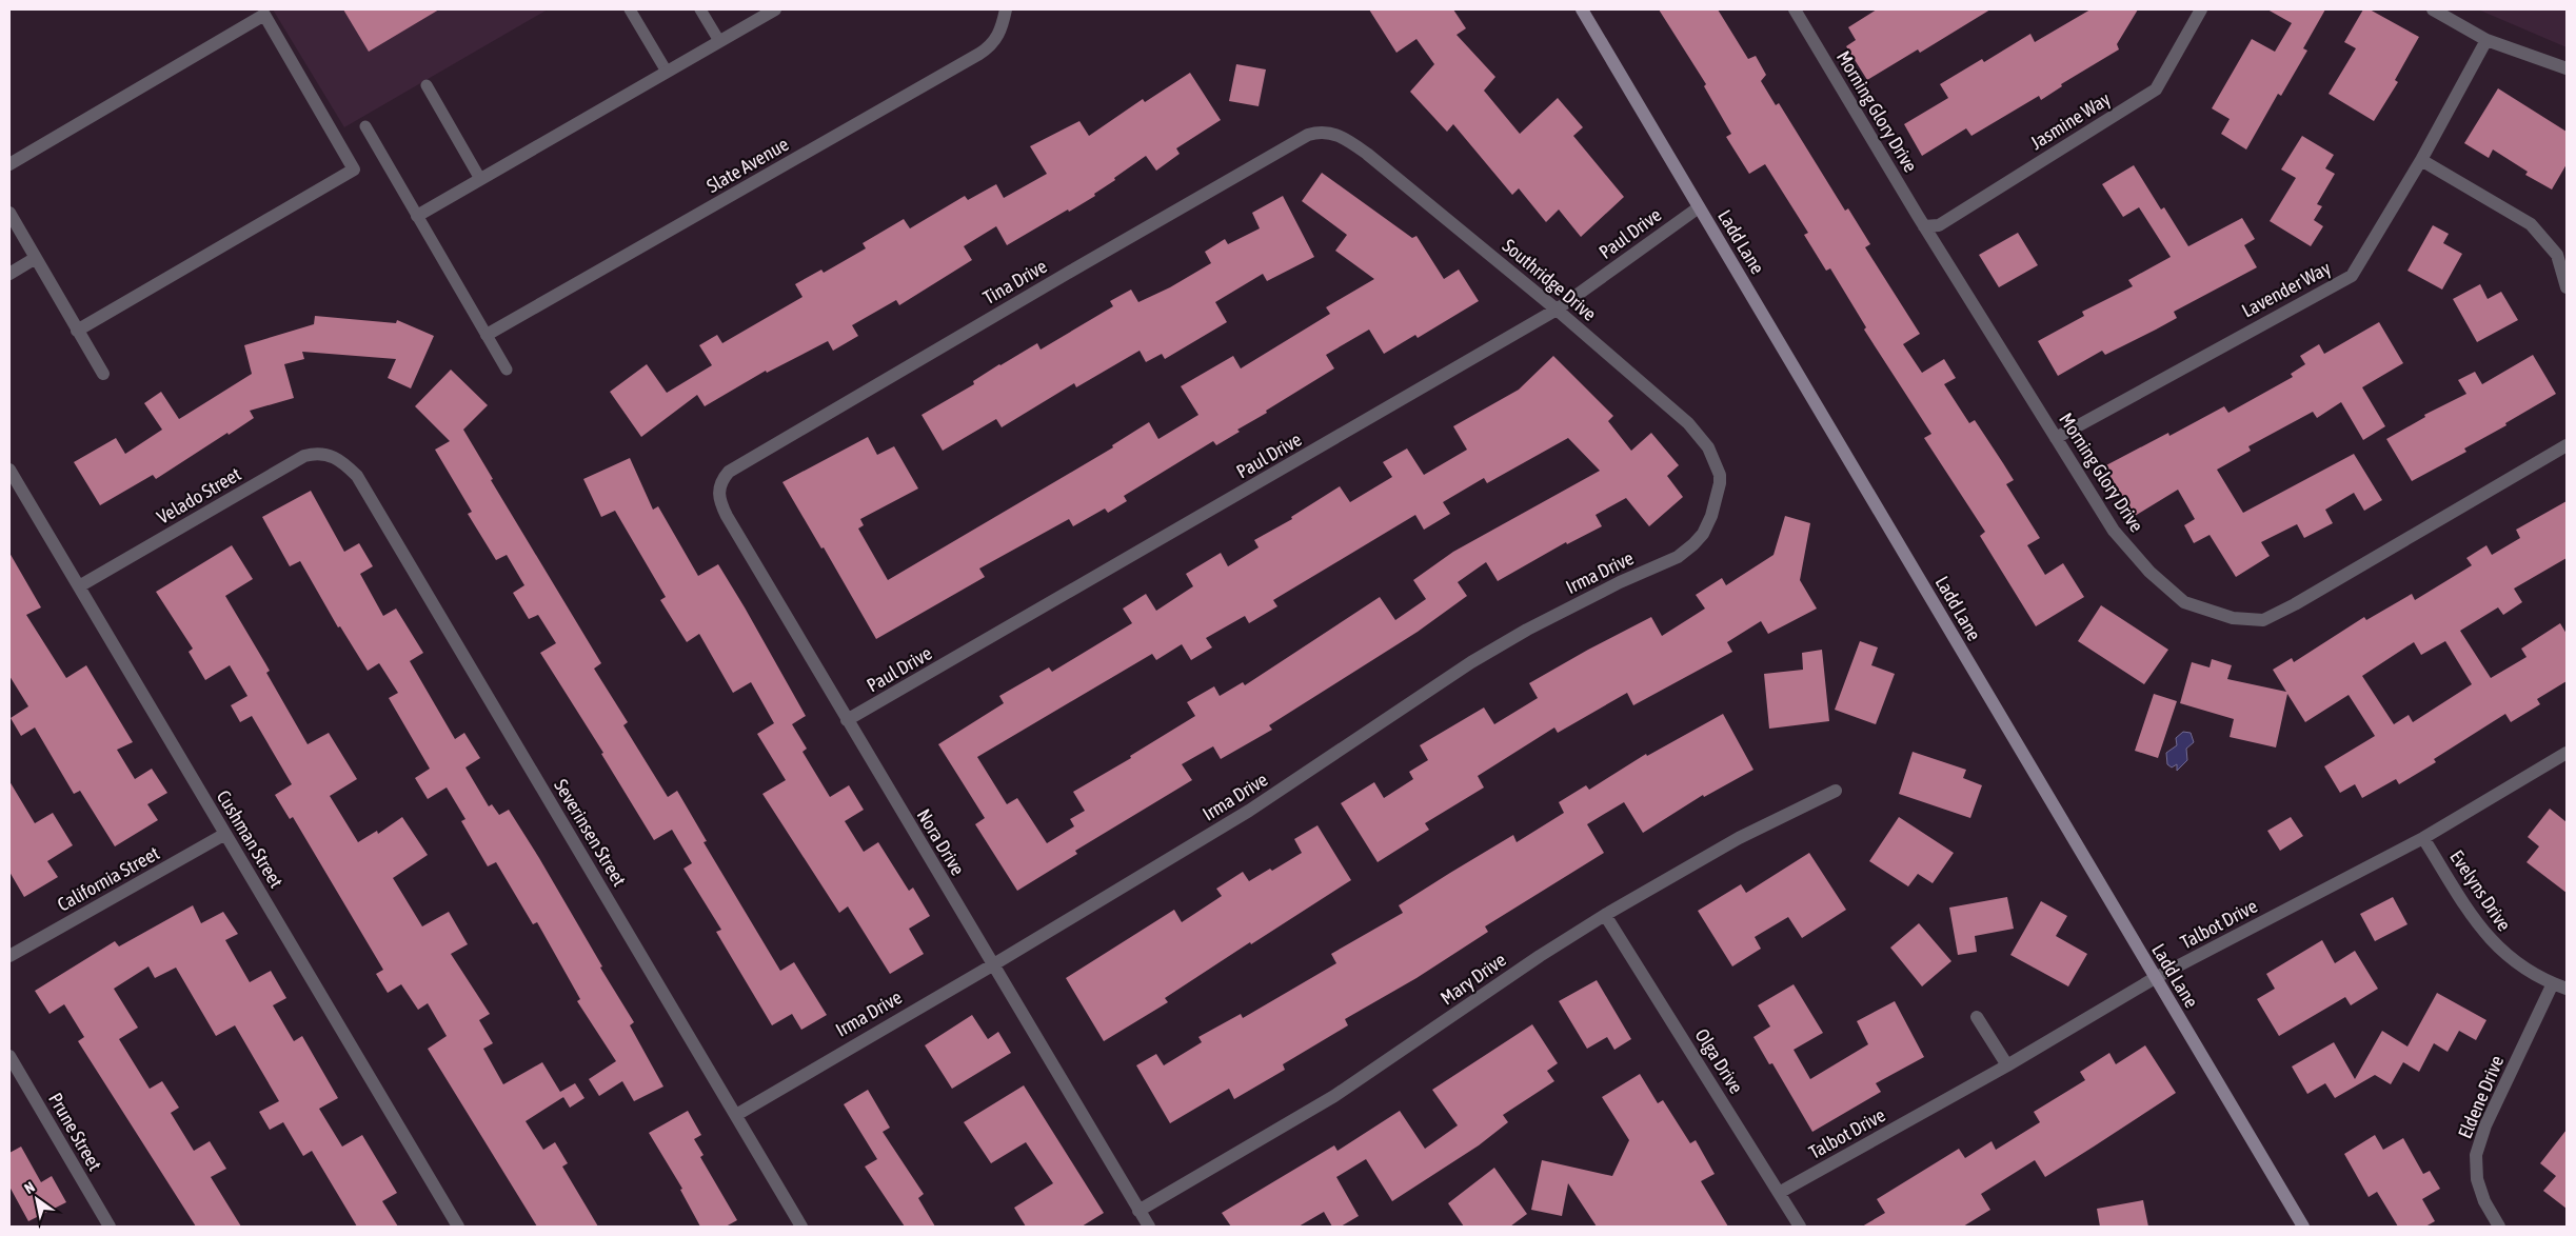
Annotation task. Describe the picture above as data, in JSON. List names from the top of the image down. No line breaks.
{"streets":{"street":["Morning Glory Drive","Jasmine Way","Slate Avenue","Paul Drive","Ladd Lane","Southridge Drive","Tina Drive","Lavender Way","Velado Street","Irma Drive","Severinsen Street","Cushman Street","Nora Drive","California Street","Evelyns Drive","Talbot Drive","Mary Drive","Olga Drive","Eldene Drive","Prune Street"]},"crossings":[["Morning Glory Drive","Jasmine Way"],["Morning Glory Drive","Lavender Way"],["Paul Drive","Ladd Lane"],["Paul Drive","Southridge Drive"],["Paul Drive","Nora Drive"],["Ladd Lane","Talbot Drive"],["Southridge Drive","Tina Drive"],["Southridge Drive","Irma Drive"],["Tina Drive","Nora Drive"],["Velado Street","Severinsen Street"],["Velado Street","Cushman Street"],["Irma Drive","Severinsen Street"],["Irma Drive","Nora Drive"],["Cushman Street","California Street"],["Nora Drive","Mary Drive"],["Evelyns Drive","Talbot Drive"],["Evelyns Drive","Eldene Drive"],["Talbot Drive","Olga Drive"],["Mary Drive","Olga Drive"]],"north":"top left"}
